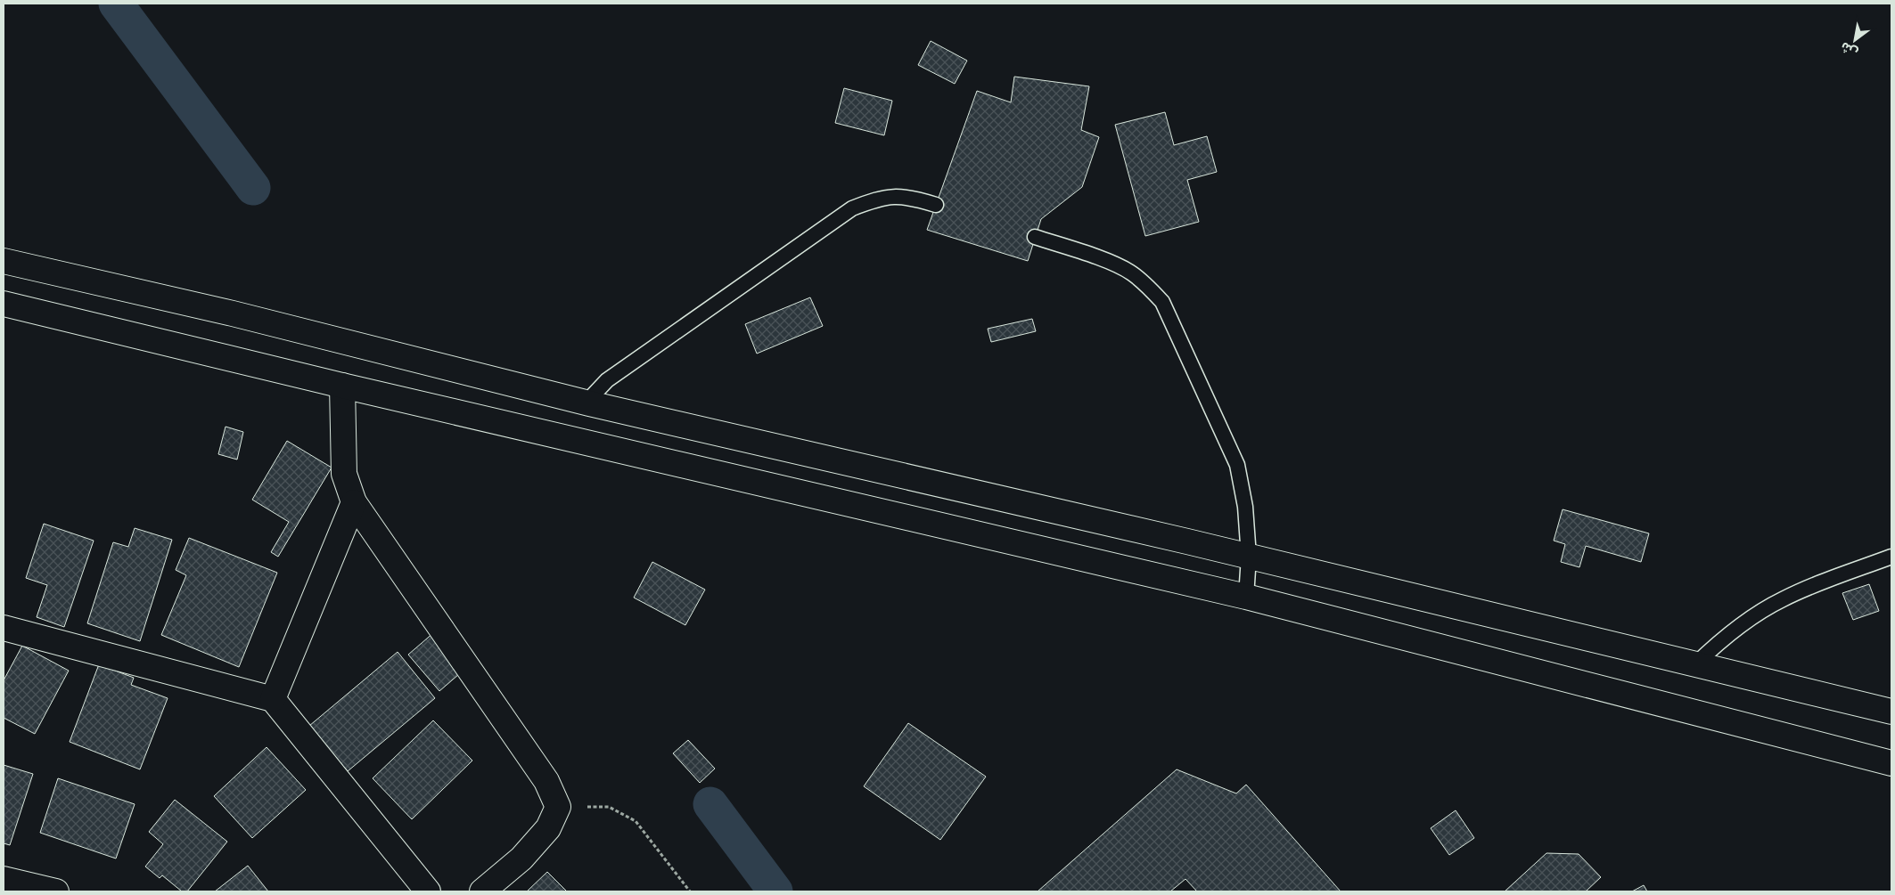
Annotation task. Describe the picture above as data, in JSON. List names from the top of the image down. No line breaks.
{"north":"bottom left"}
